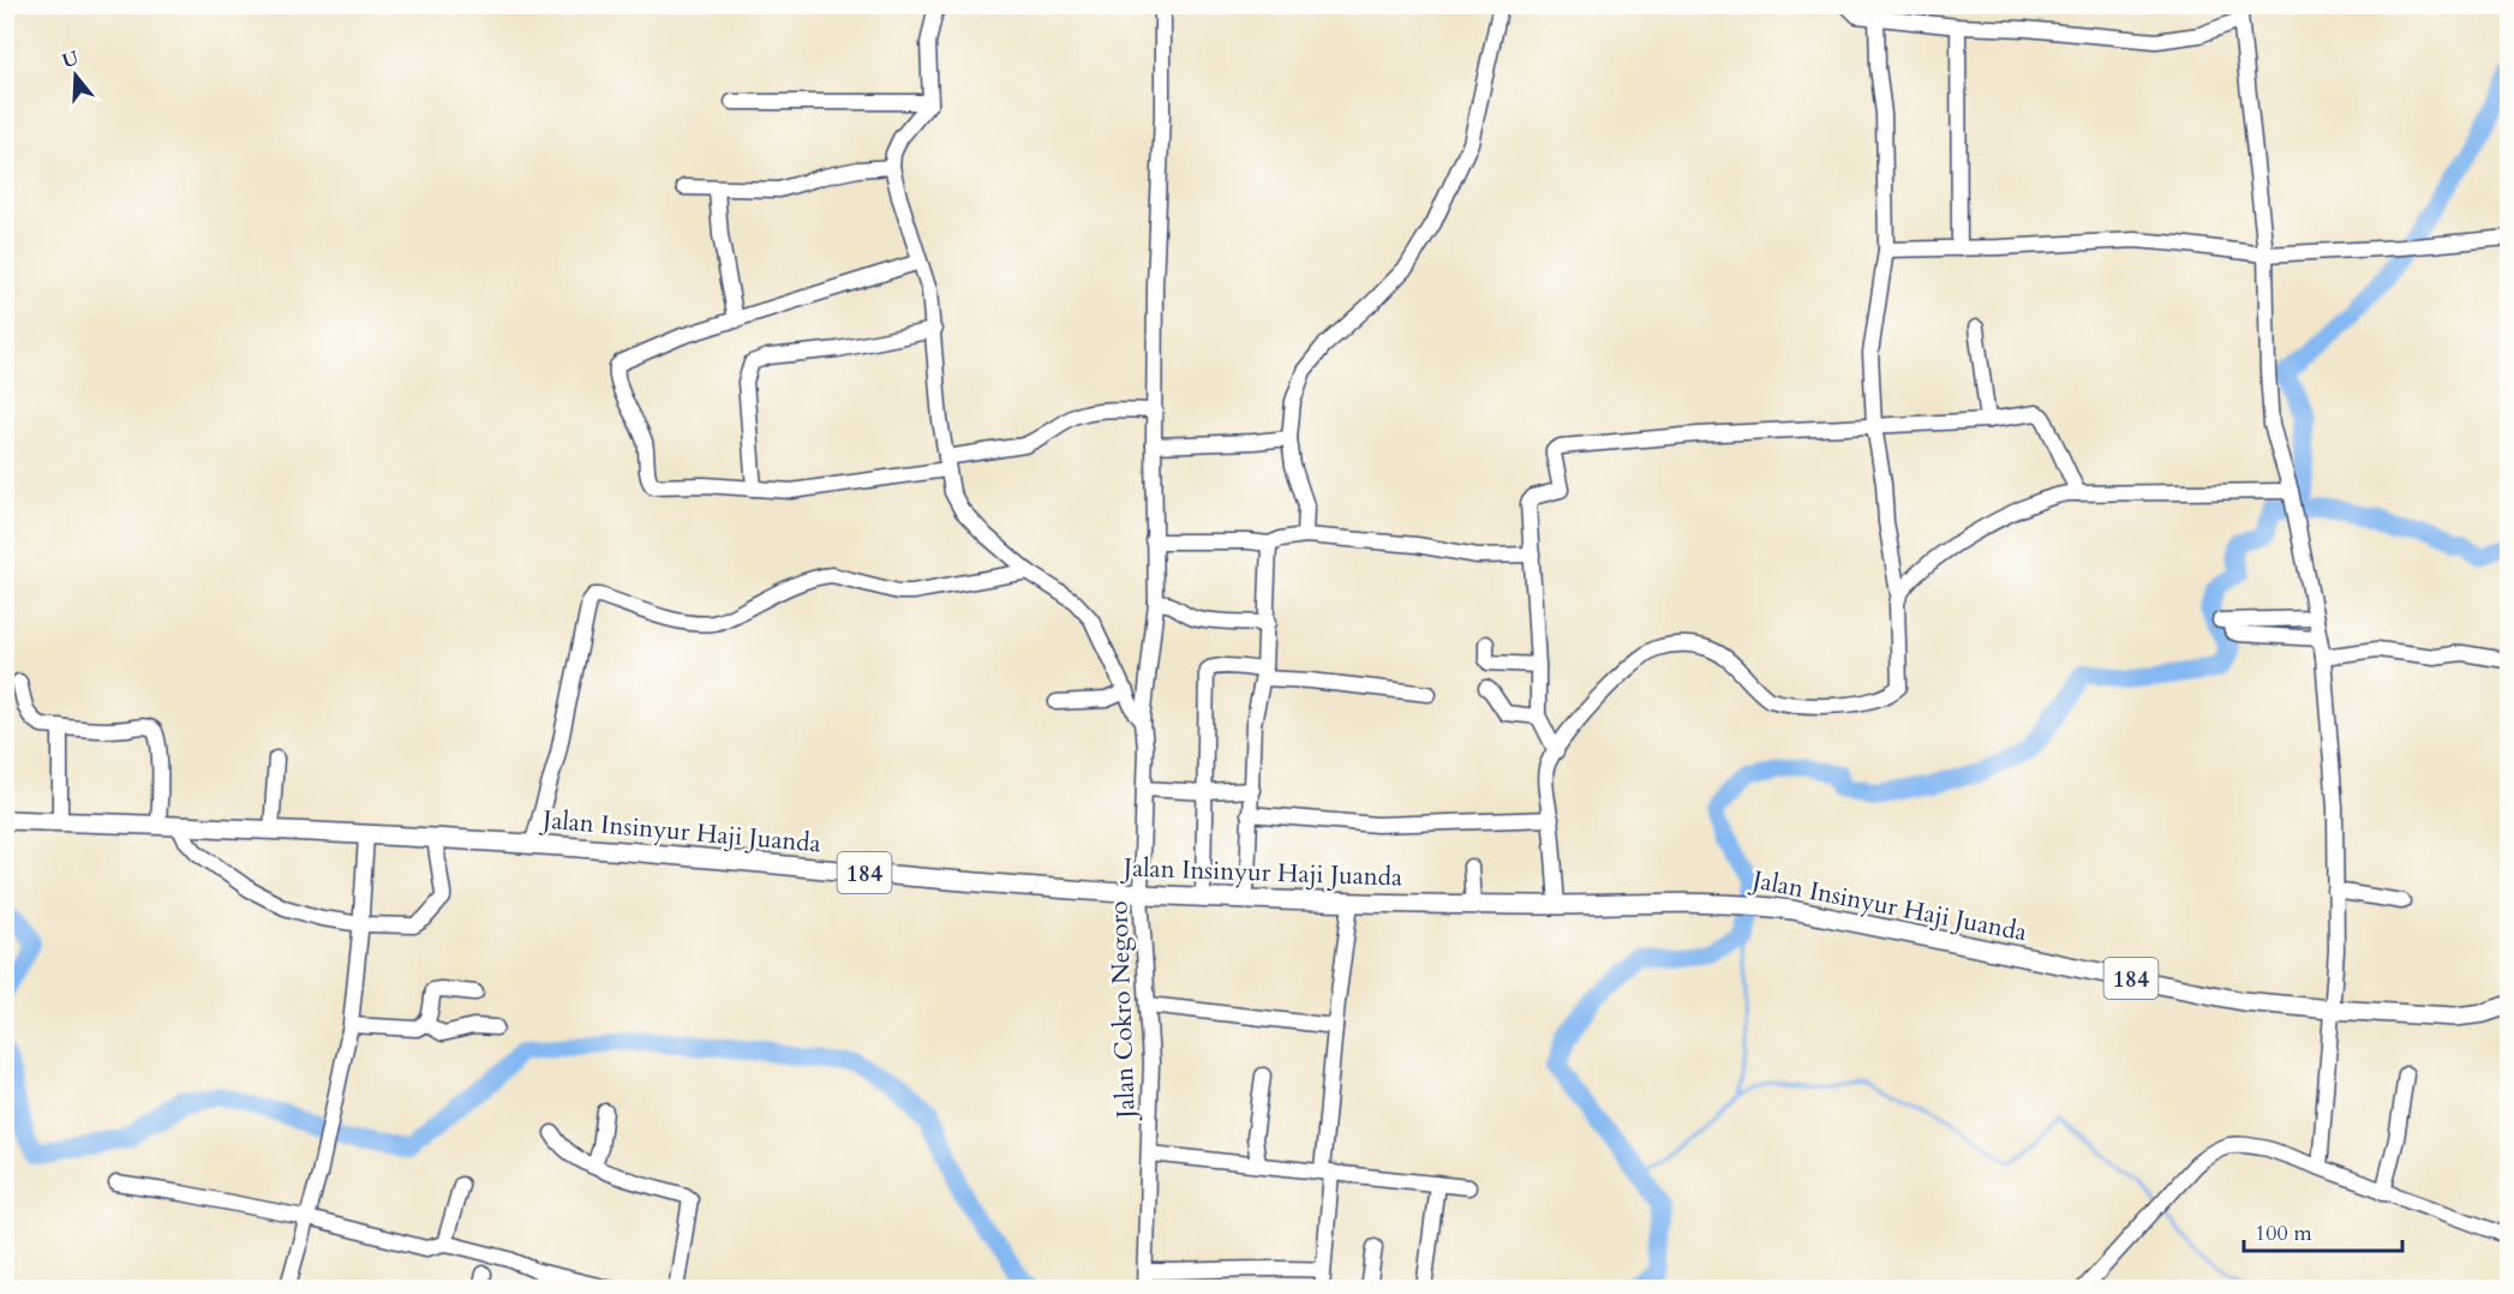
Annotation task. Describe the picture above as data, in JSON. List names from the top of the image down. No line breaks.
{"streets":{"main road":["Jalan Insinyur Haji Juanda","184"],"street":["Jalan Cokro Negoro"]},"crossings":[["Jalan Insinyur Haji Juanda","Jalan Cokro Negoro"]],"scale_bar":"100 m","north":"top"}
